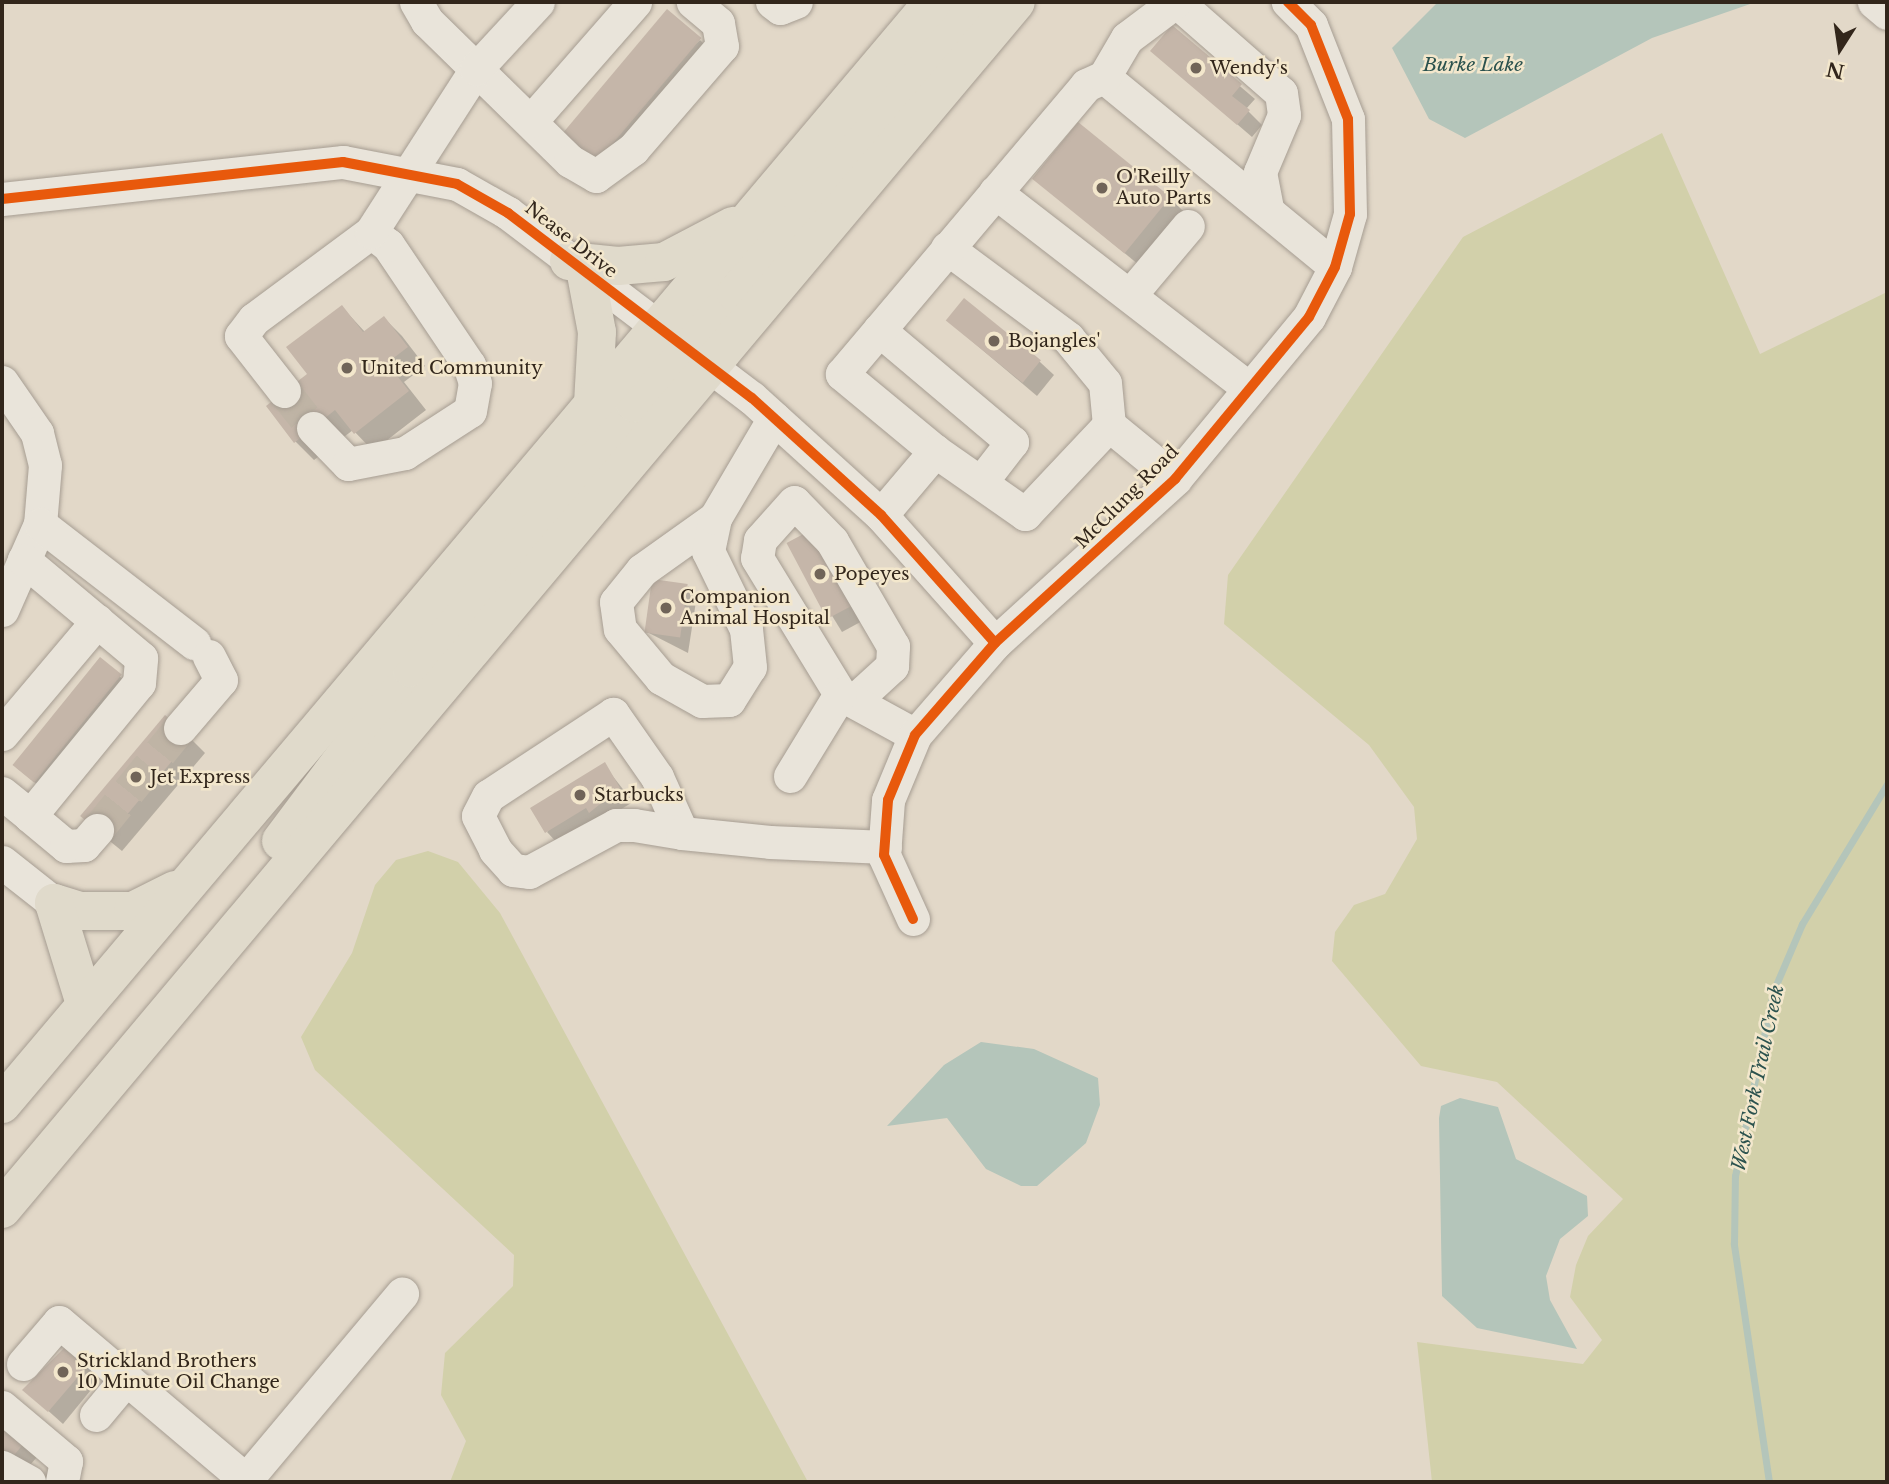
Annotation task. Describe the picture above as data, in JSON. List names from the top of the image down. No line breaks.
{"streets":{"street":["Nease Drive","McClung Road"]},"crossings":[["Nease Drive","McClung Road"]],"water":["Burke Lake","West Fork Trail Creek"],"places":["Wendy's","O'Reilly Auto Parts","Bojangles'","United Community","Popeyes","Companion Animal Hospital","Jet Express","Starbucks","Strickland Brothers 10 Minute Oil Change"],"north":"bottom"}
